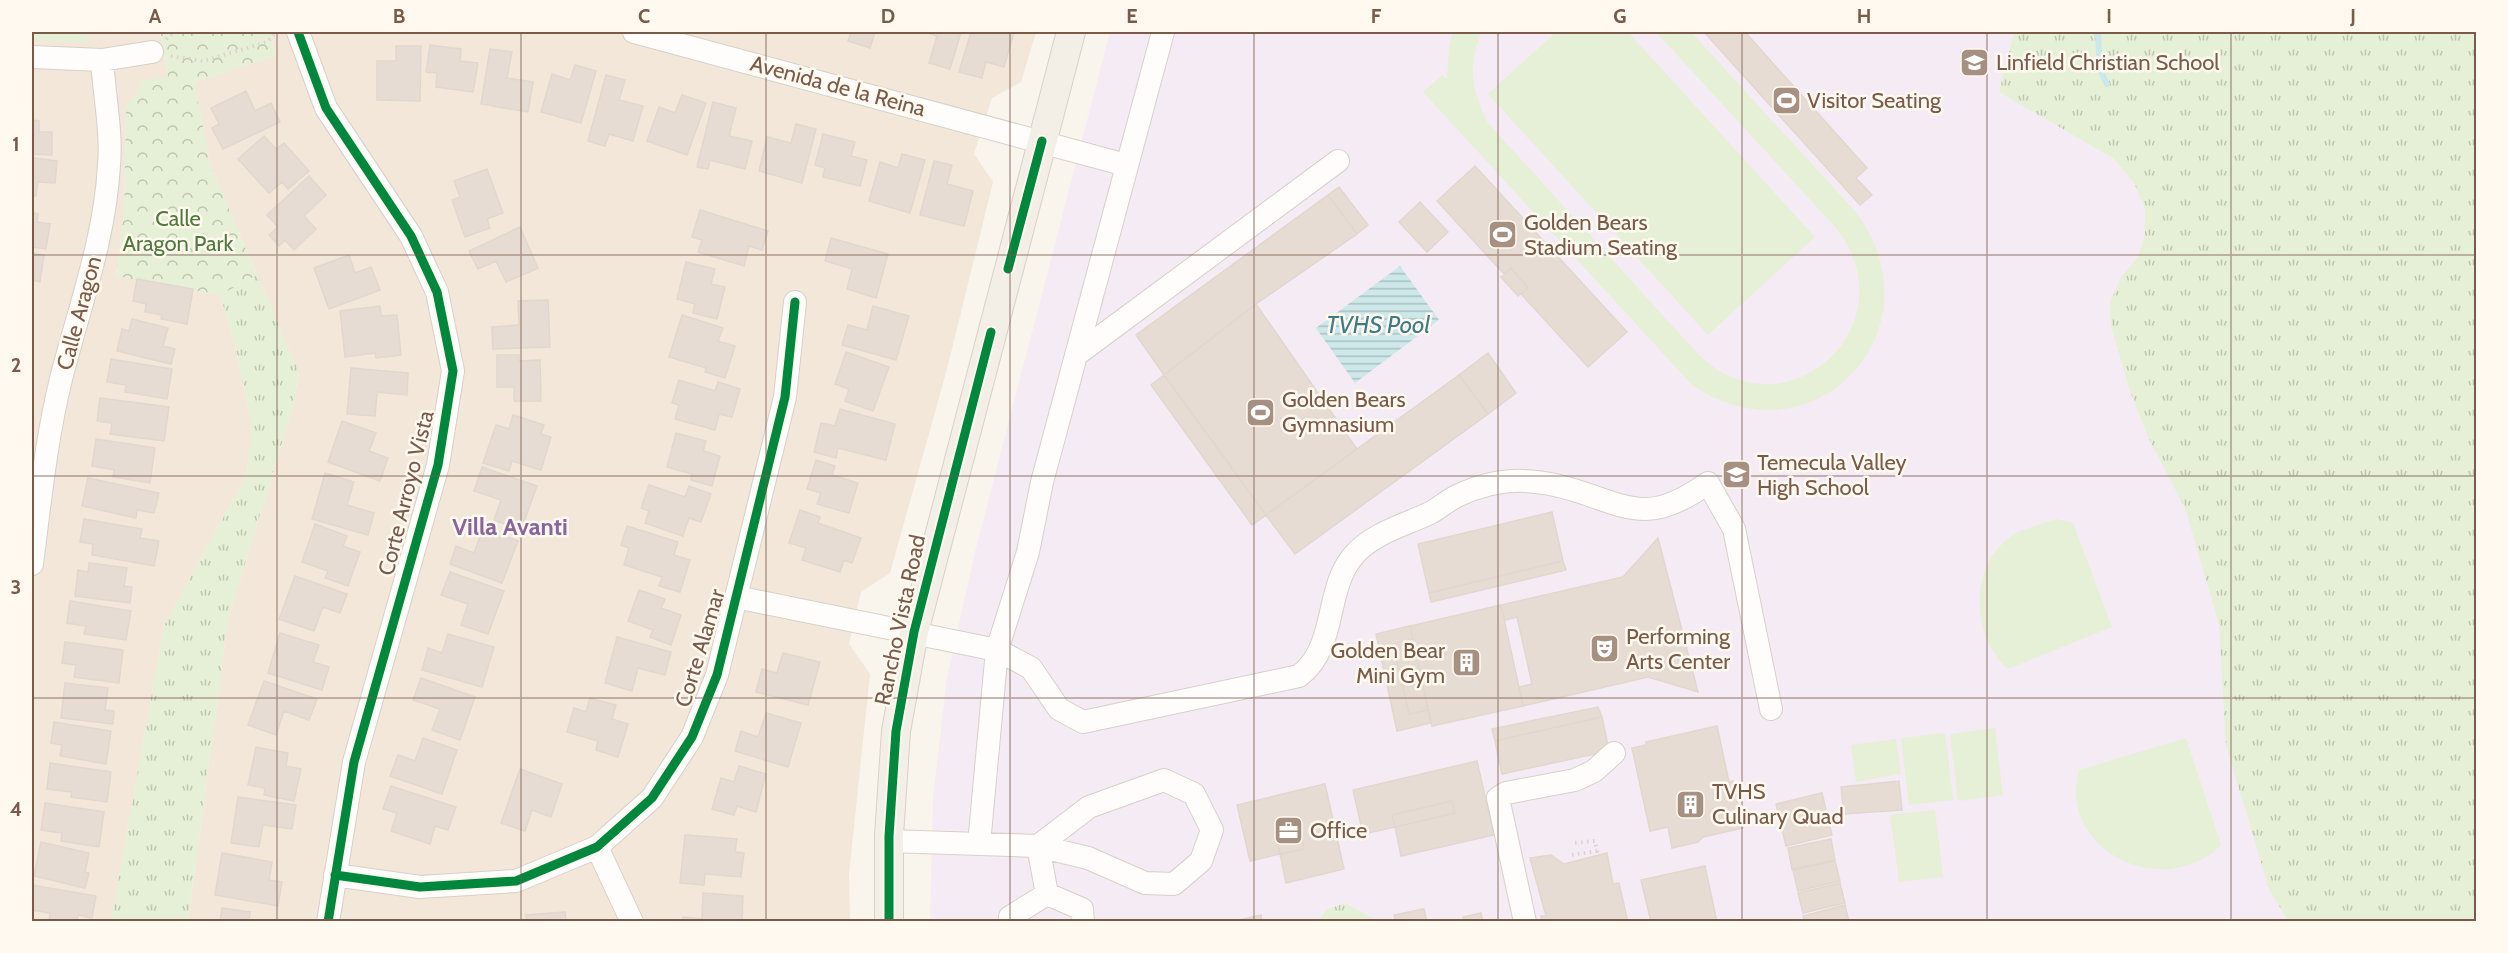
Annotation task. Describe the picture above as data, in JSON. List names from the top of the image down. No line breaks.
{"streets":{"main road":["Rancho Vista Road"],"street":["Avenida de la Reina","Calle Aragon","Corte Arroyo Vista","Corte Alamar"]},"crossings":[["Avenida de la Reina","Rancho Vista Road"],["Corte Arroyo Vista","Corte Alamar"]],"districts":["Villa Avanti"],"water":["TVHS Pool"],"parks":["Calle Aragon Park"],"places":{"school or university":["Linfield Christian School","Temecula Valley High School"],"sports":["Visitor Seating","Golden Bears Stadium Seating","Golden Bears Gymnasium"],"theatre":["Performing Arts Center"],"building":["Golden Bear Mini Gym","TVHS Culinary Quad"],"office":["Office"]},"grid":{"columns":["A","B","C","D","E","F","G","H","I","J"],"rows":["1","2","3","4"]}}
